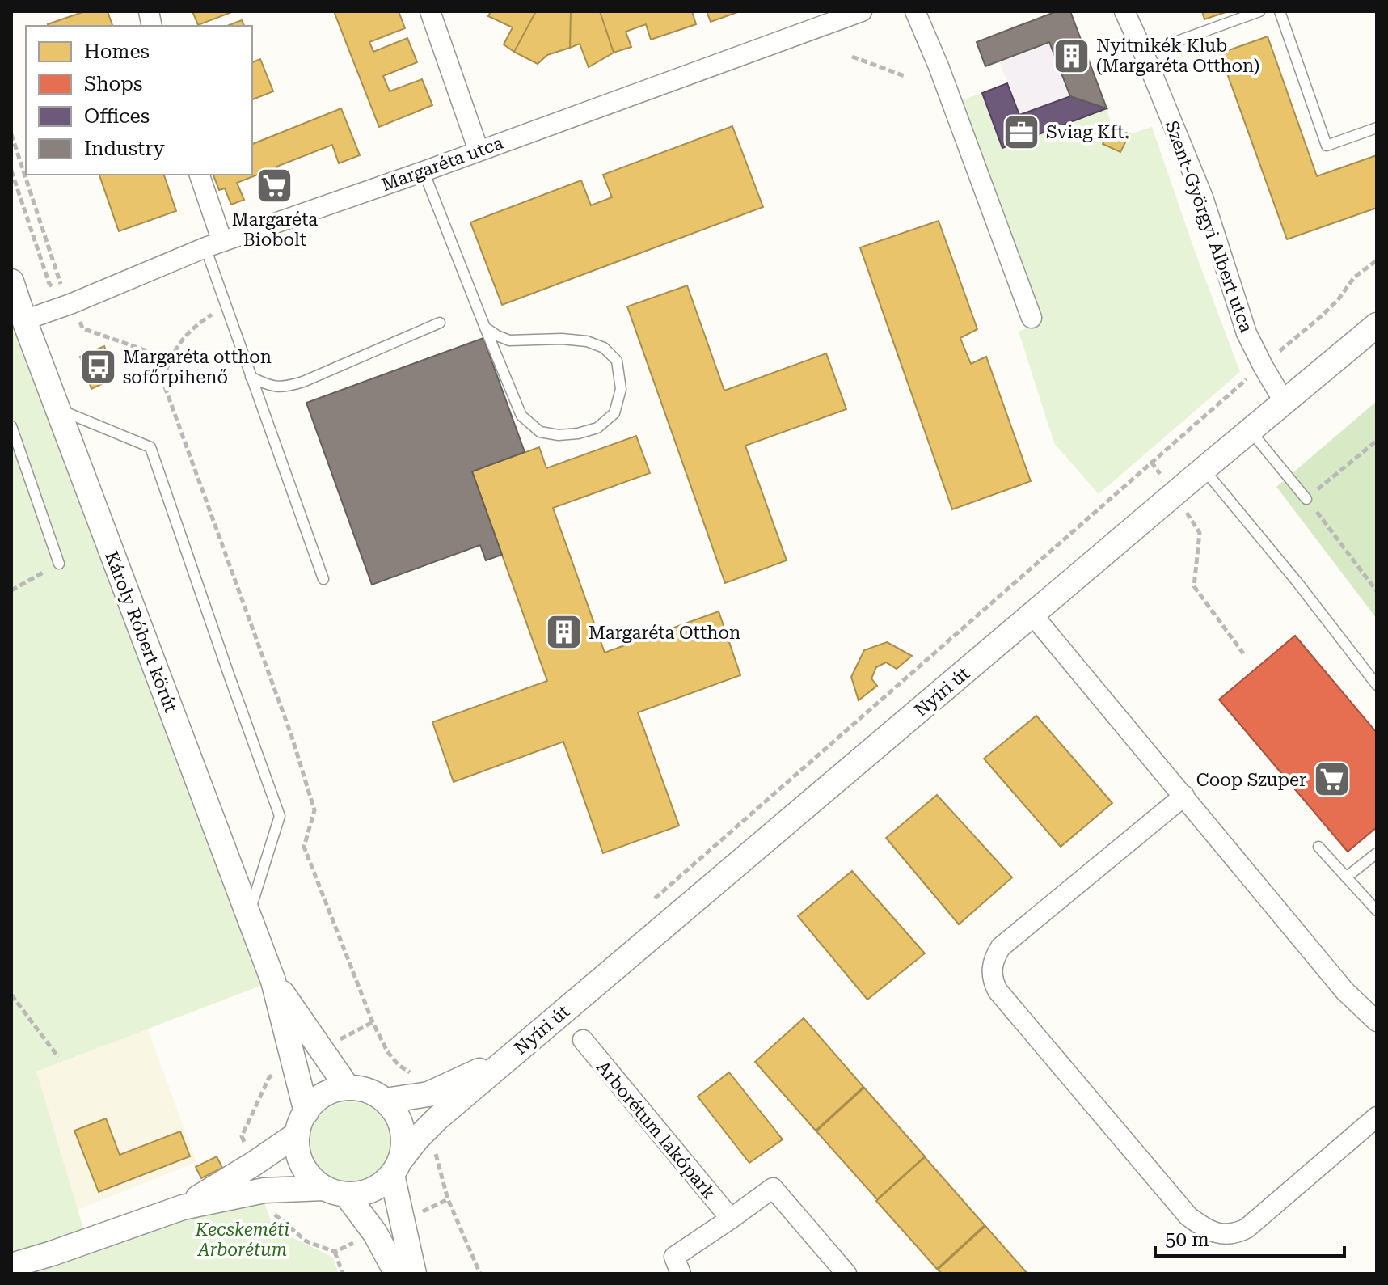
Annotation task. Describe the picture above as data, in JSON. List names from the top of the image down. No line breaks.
{"streets":{"street":["Margaréta utca","Szent-Györgyi Albert utca","Károly Róbert körút","Nyíri út","Arborétum lakópark"]},"crossings":[["Margaréta utca","Károly Róbert körút"],["Szent-Györgyi Albert utca","Nyíri út"],["Károly Róbert körút","Nyíri út"]],"parks":["Kecskeméti Arborétum"],"places":{"building":["Nyitnikék Klub (Margaréta Otthon)","Margaréta Otthon"],"office":["Sviag Kft."],"supermarket":["Margaréta Biobolt","Coop Szuper"],"bus stop":["Margaréta otthon sofőrpihenő"]},"legend":["Homes","Shops","Offices","Industry"],"scale_bar":"50 m"}
